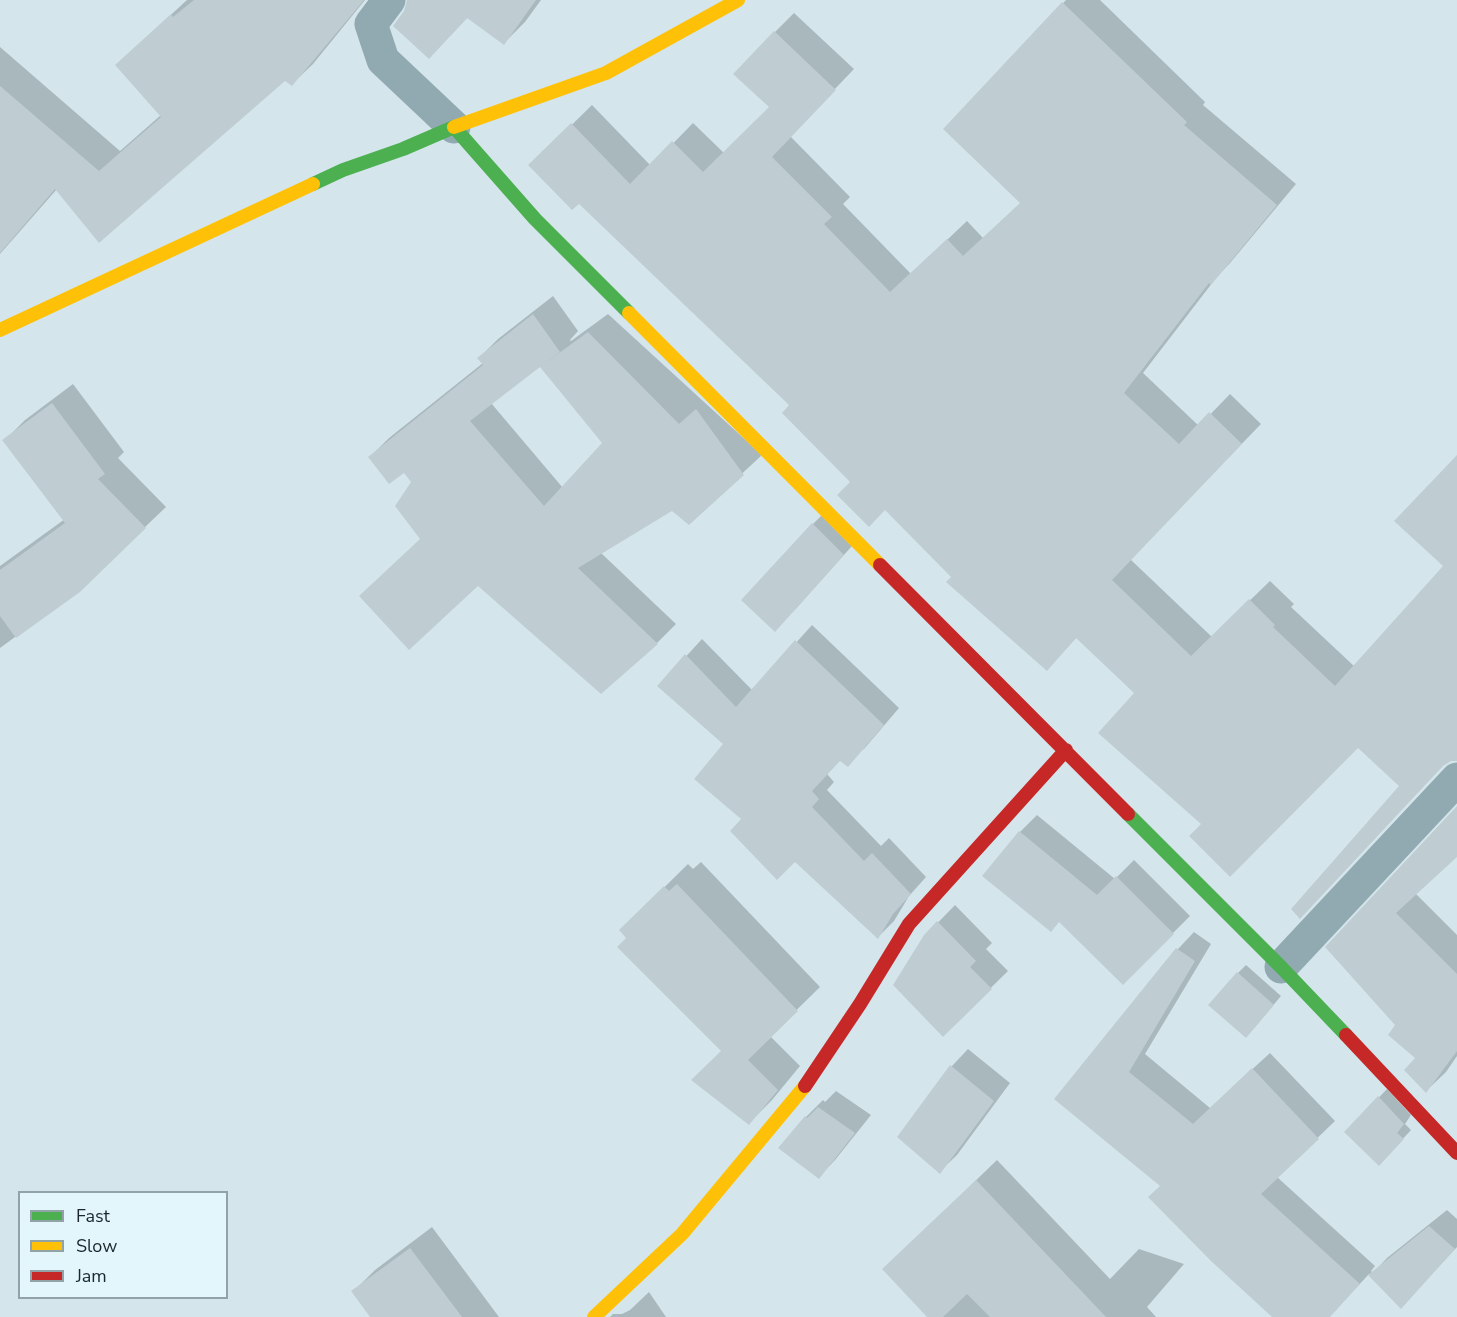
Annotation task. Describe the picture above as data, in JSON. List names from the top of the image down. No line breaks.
{"legend":["Fast","Slow","Jam"]}
